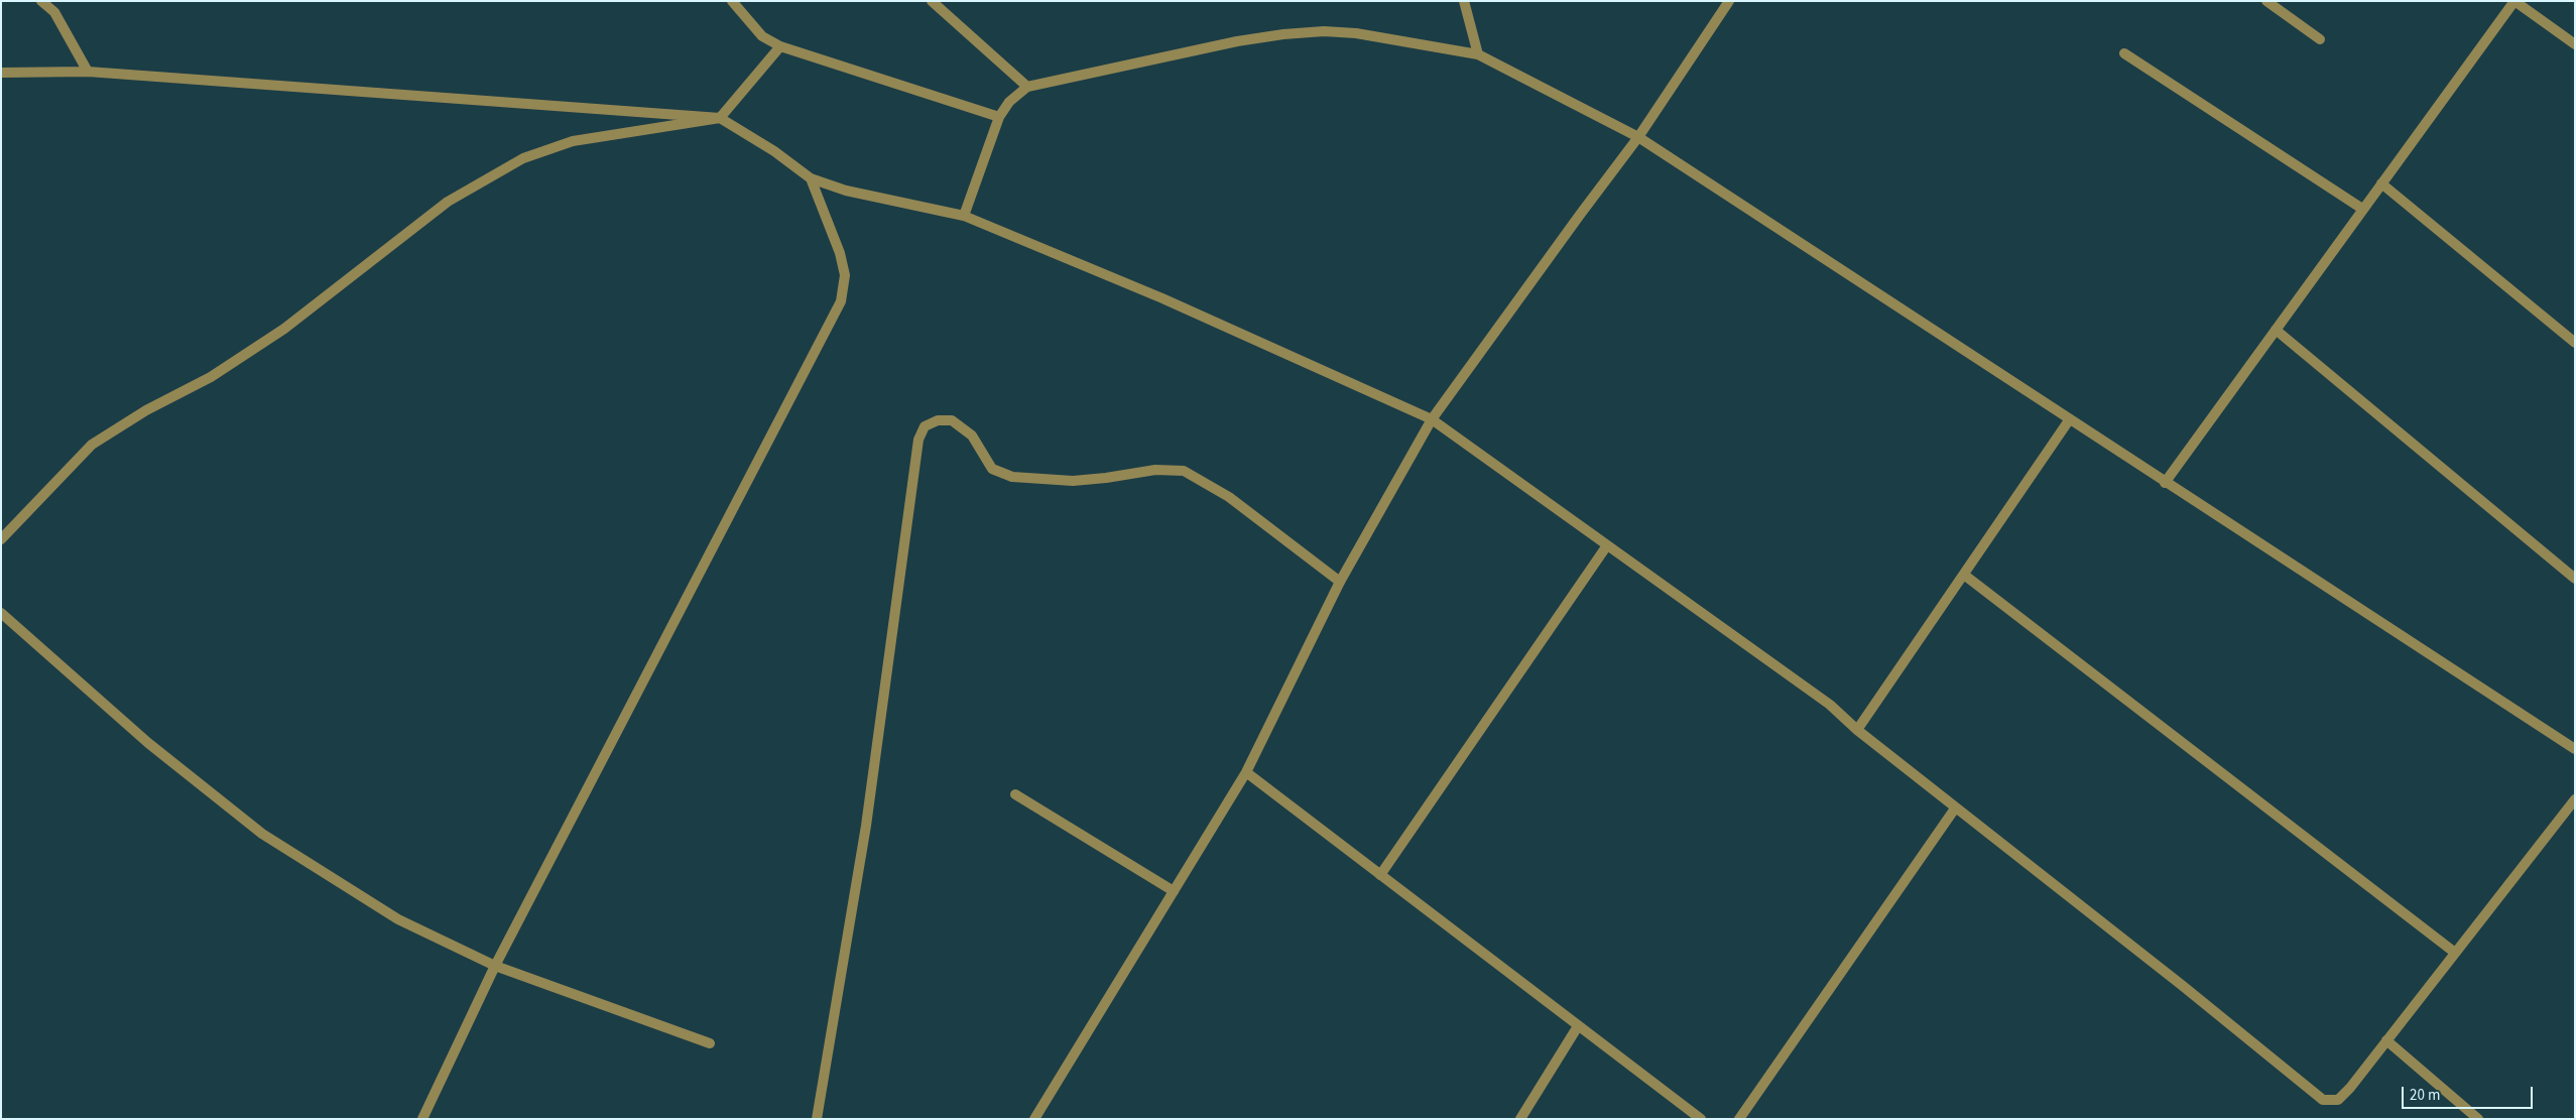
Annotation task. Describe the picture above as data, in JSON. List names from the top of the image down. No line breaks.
{"scale_bar":"20 m"}
